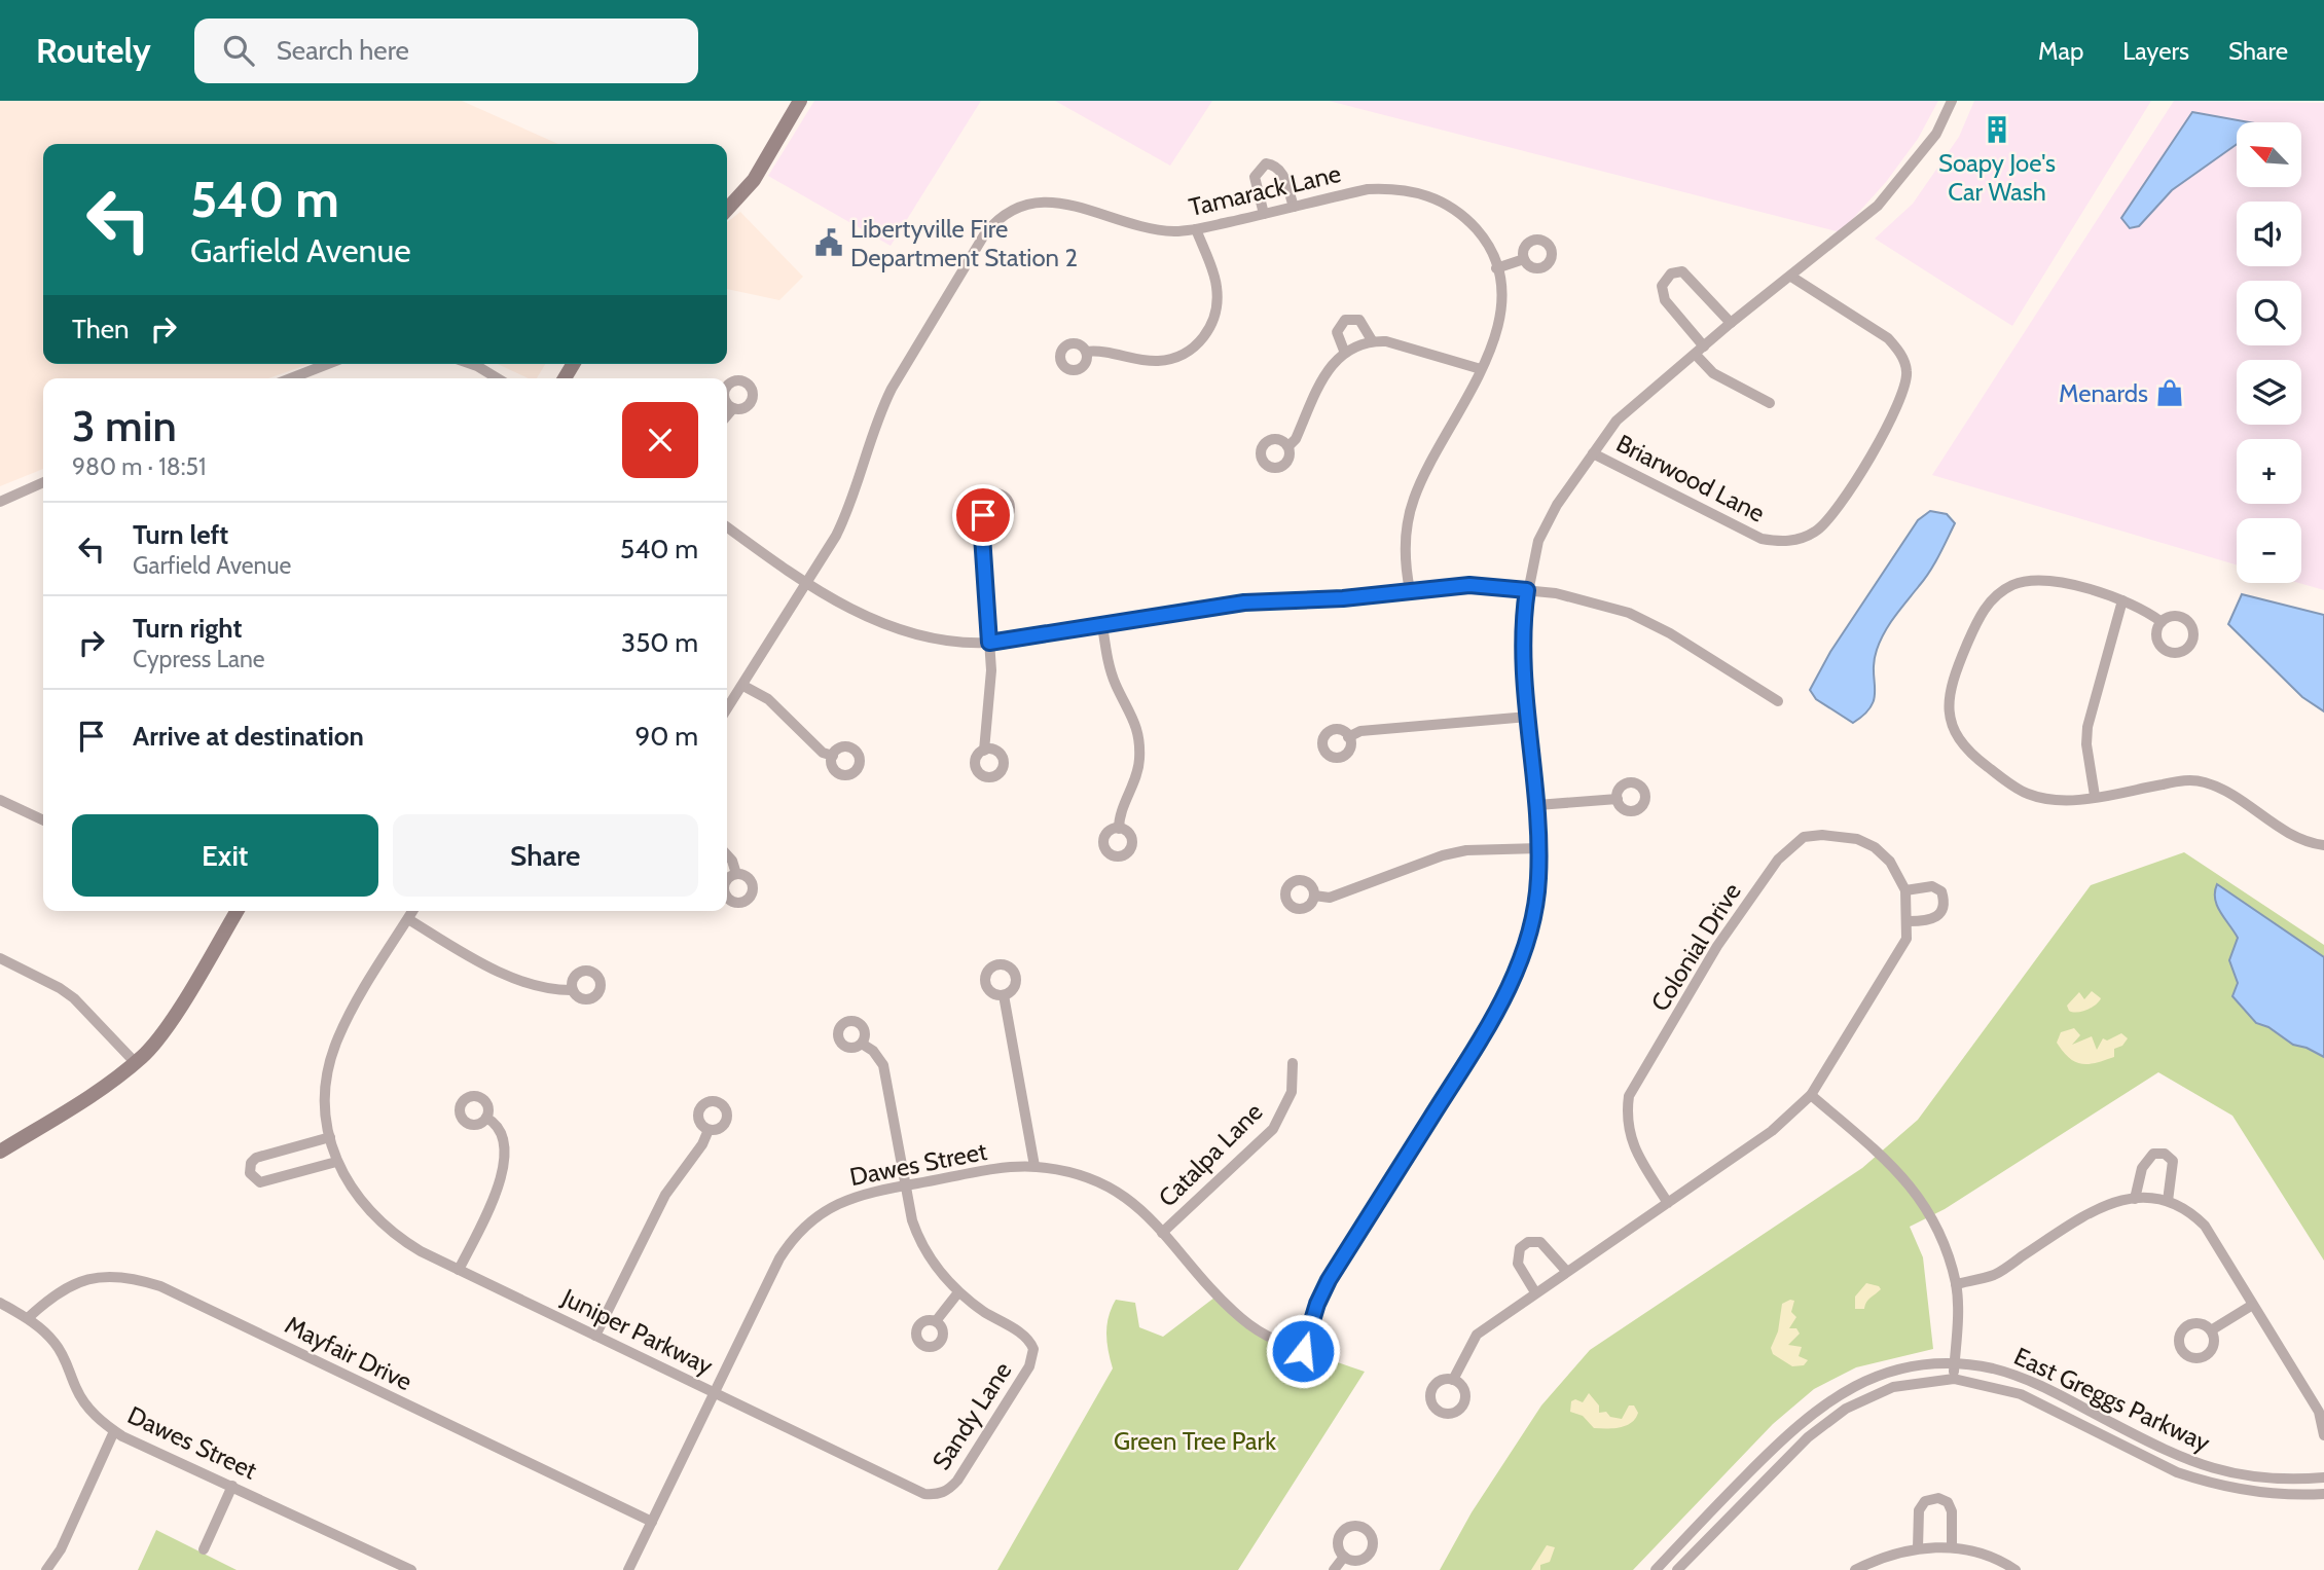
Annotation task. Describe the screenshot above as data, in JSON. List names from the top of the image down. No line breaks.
{"streets":{"street":["Tamarack Lane","Briarwood Lane","Colonial Drive","Catalpa Lane","Dawes Street","Juniper Parkway","Mayfair Drive","East Greggs Parkway","Sandy Lane"]},"crossings":[["Catalpa Lane","Dawes Street"],["Dawes Street","Juniper Parkway"],["Dawes Street","Mayfair Drive"],["Dawes Street","Sandy Lane"],["Juniper Parkway","Sandy Lane"]],"parks":["Green Tree Park"],"places":{"building":["Soapy Joe's Car Wash"],"public building":["Libertyville Fire Department Station 2"],"shop":["Menards"]},"north":"top left","page":{"header":"Routely","search":"Search here","nav":["Map","Layers","Share"],"map_buttons":["+","−"],"turn":["540 m","Garfield Avenue"],"then":"Then","heading":["3 min","980 m · 18:51"],"list":[{"name":"Turn left","note":"Garfield Avenue","value":"540 m"},{"name":"Turn right","note":"Cypress Lane","value":"350 m"},{"name":"Arrive at destination","value":"90 m"}],"buttons":["Exit","Share"]}}
